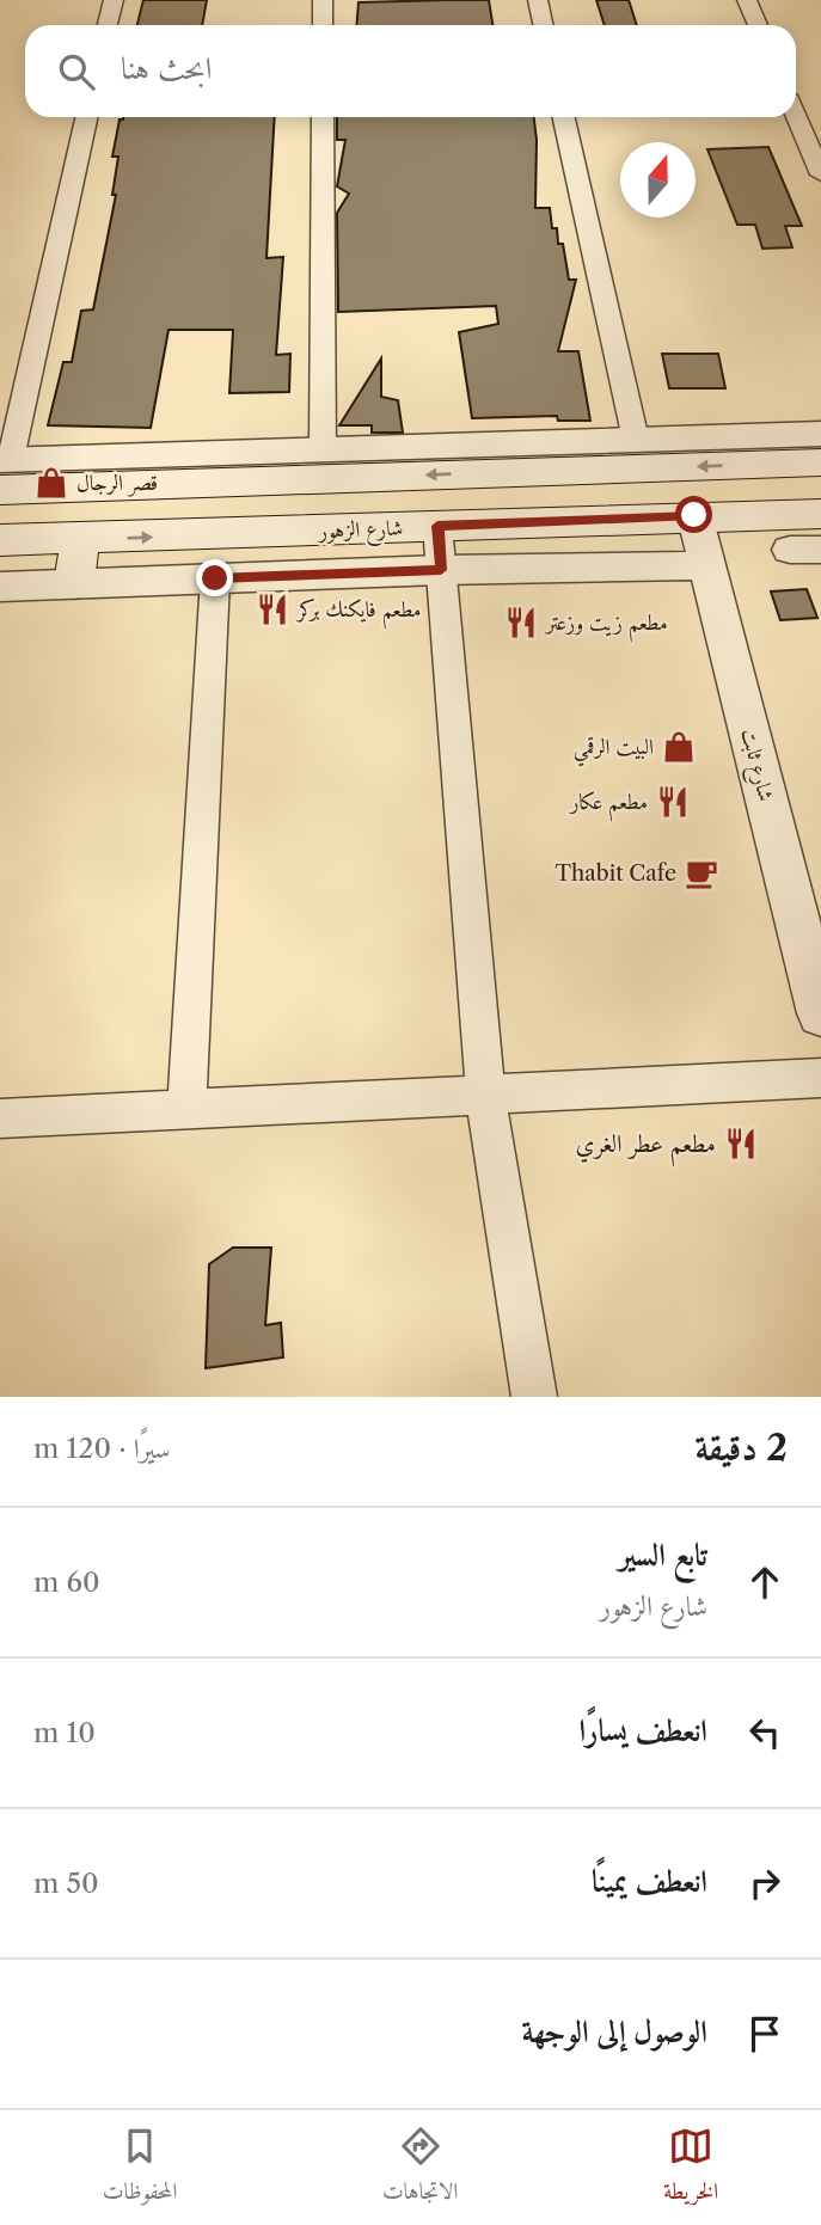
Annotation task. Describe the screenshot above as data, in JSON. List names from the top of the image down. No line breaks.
{"streets":{"main road":["شارع الزهور"],"street":["شارع ثابت"]},"crossings":[["شارع الزهور","شارع ثابت"]],"places":{"shop":["قصر الرجال","البيت الرقمي"],"restaurant":["مطعم فايكنك بركر","مطعم زيت وزعتر","مطعم عكار","مطعم عطر الغري"],"cafe":["Thabit Cafe"]},"north":"top","page":{"search":"ابحث هنا","heading":["2 دقيقة","سيرًا · 120 m"],"list":[["تابع السير","شارع الزهور","60 m"],["انعطف يسارًا","10 m"],["انعطف يمينًا","50 m"],"الوصول إلى الوجهة"],"nav":["الخريطة","الاتجاهات","المحفوظات"]}}
